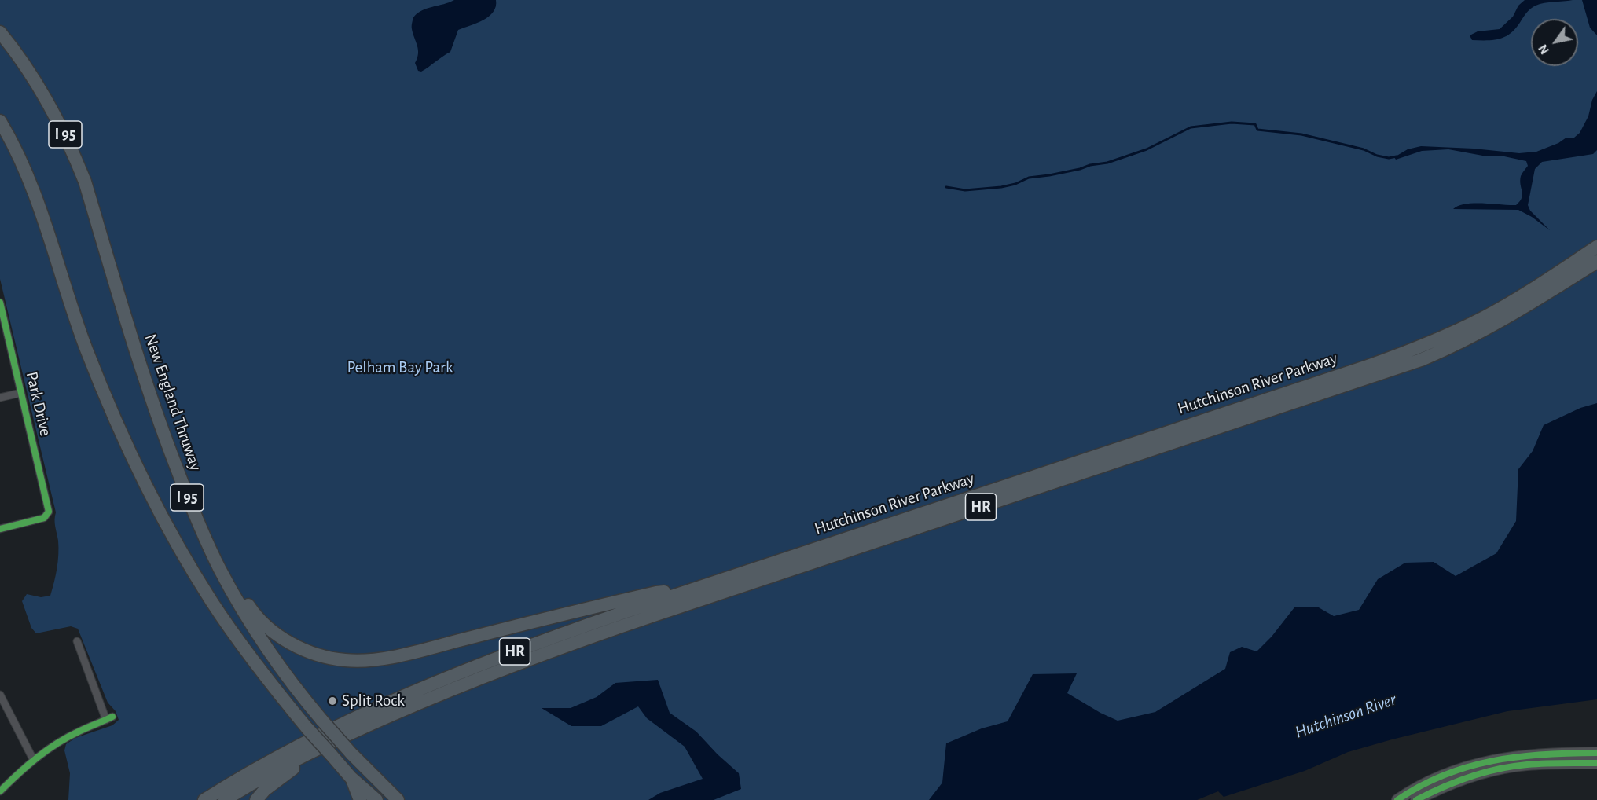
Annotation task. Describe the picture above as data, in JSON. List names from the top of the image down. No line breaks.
{"streets":{"highway":["I 95","Hutchinson River Parkway","New England Thruway","HR"],"street":["Park Drive"]},"water":["Hutchinson River"],"parks":["Pelham Bay Park"],"places":["Split Rock"],"north":"bottom left"}
